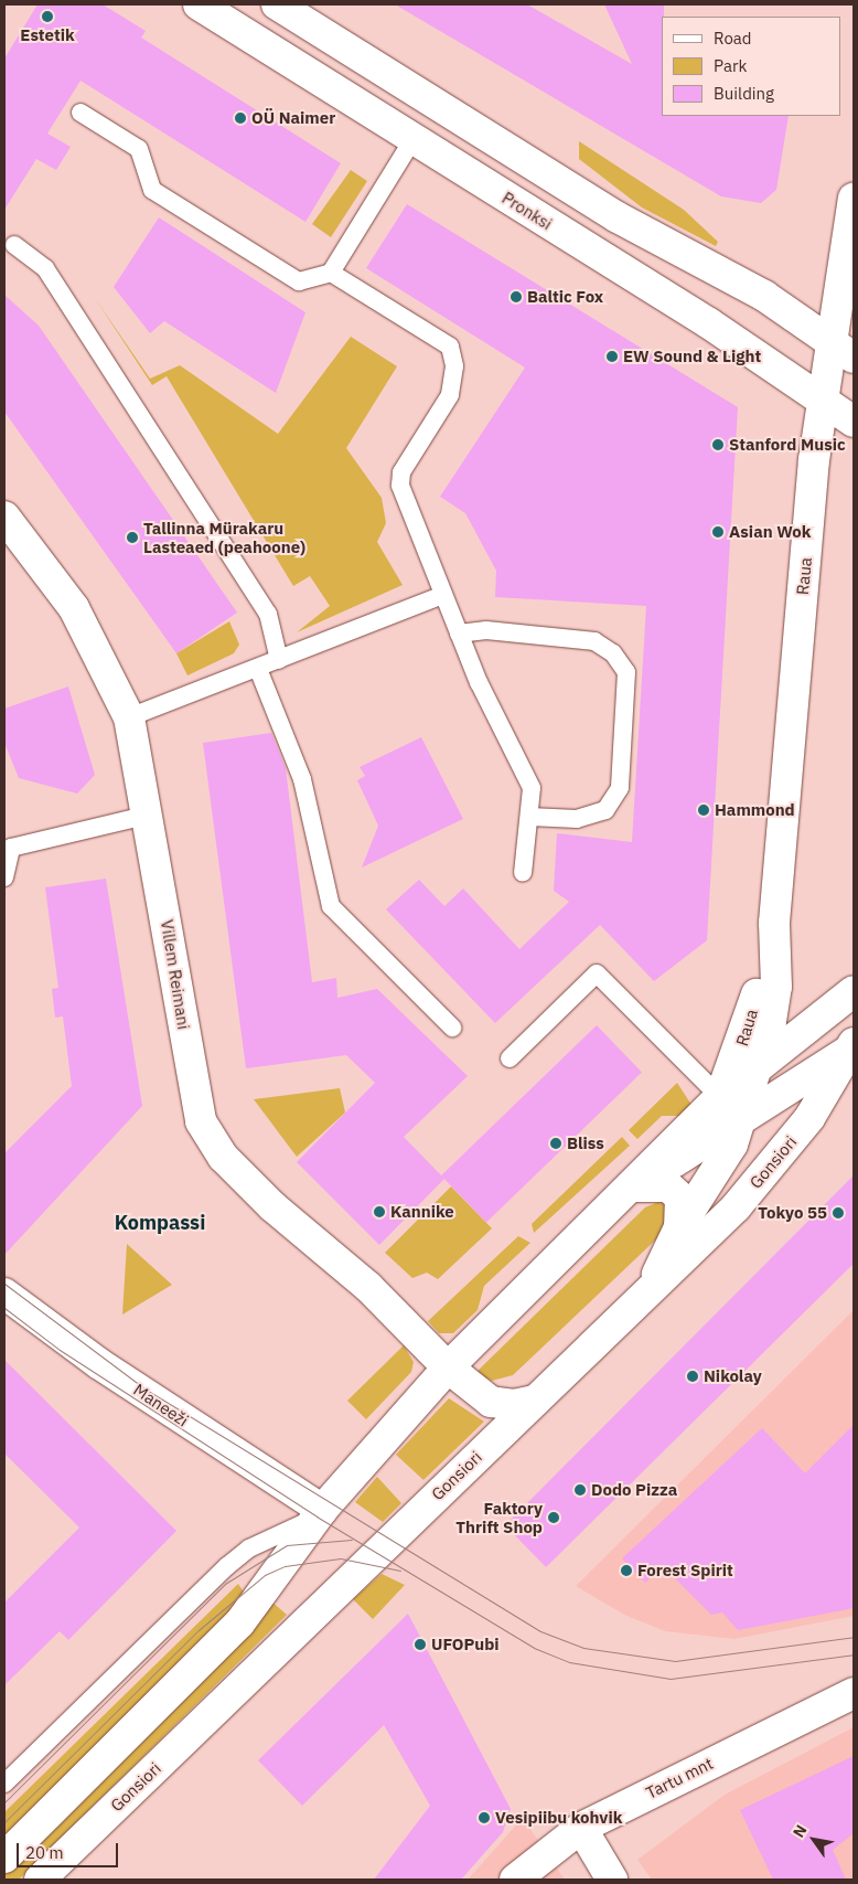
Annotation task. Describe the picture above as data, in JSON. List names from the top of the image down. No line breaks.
{"streets":{"main road":["Pronksi","Raua","Villem Reimani","Gonsiori","Maneeži","Tartu mnt"]},"crossings":[["Pronksi","Raua"],["Raua","Gonsiori"],["Villem Reimani","Gonsiori"],["Gonsiori","Maneeži"]],"districts":["Kompassi"],"places":["Estetik","OÜ Naimer","Baltic Fox","EW Sound & Light","Stanford Music","Asian Wok","Tallinna Mürakaru Lasteaed (peahoone)","Hammond","Bliss","Kannike","Tokyo 55","Nikolay","Dodo Pizza","Faktory Thrift Shop","Forest Spirit","UFOPubi","Vesipiibu kohvik"],"legend":["Road","Park","Building"],"scale_bar":"20 m","north":"top left"}
